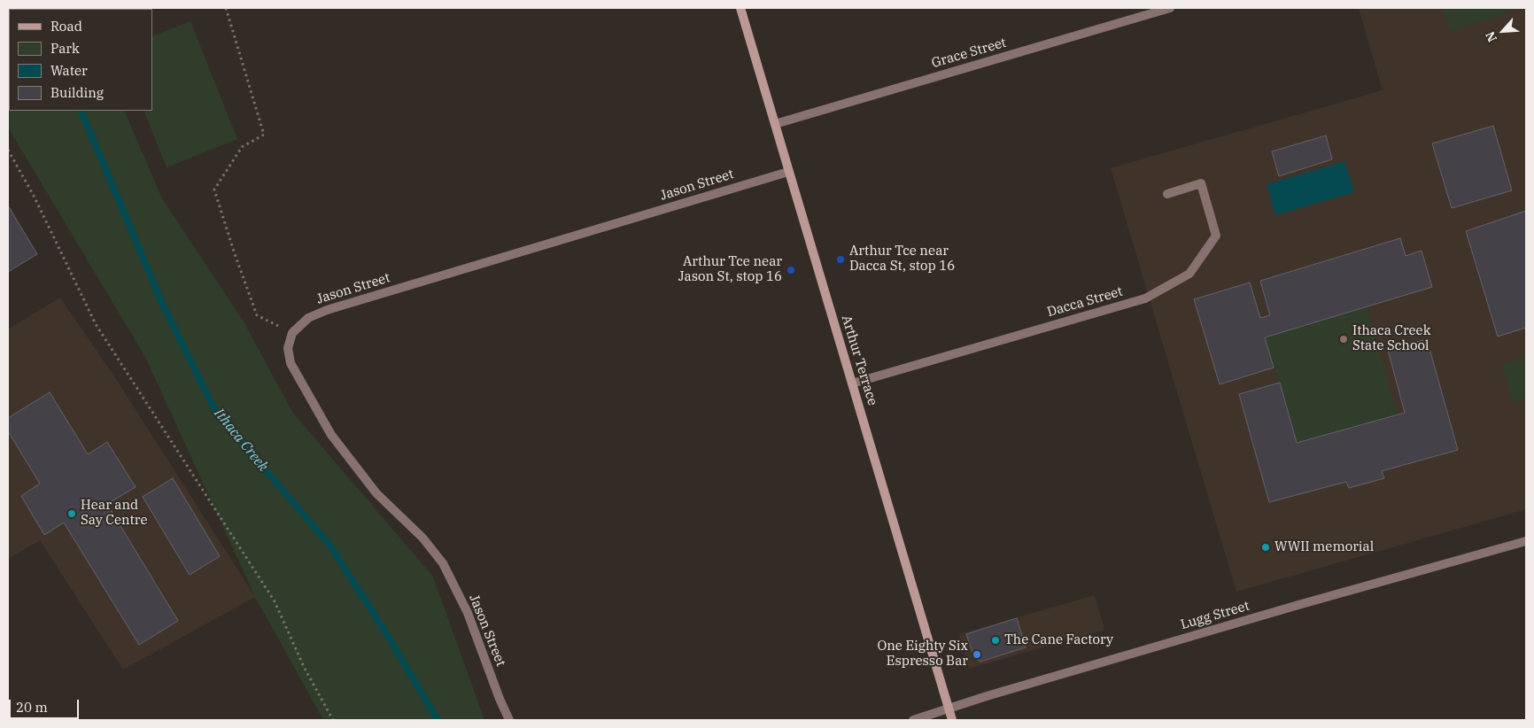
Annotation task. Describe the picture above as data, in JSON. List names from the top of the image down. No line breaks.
{"streets":{"street":["Grace Street","Jason Street","Dacca Street","Arthur Terrace","Lugg Street"]},"crossings":[["Grace Street","Arthur Terrace"],["Jason Street","Arthur Terrace"],["Dacca Street","Arthur Terrace"],["Arthur Terrace","Lugg Street"]],"water":["Ithaca Creek"],"places":["Arthur Tce near Dacca St, stop 16","Arthur Tce near Jason St, stop 16","Ithaca Creek State School","Hear and Say Centre","WWII memorial","The Cane Factory","One Eighty Six Espresso Bar"],"legend":["Road","Park","Water","Building"],"scale_bar":"20 m","north":"bottom left"}
